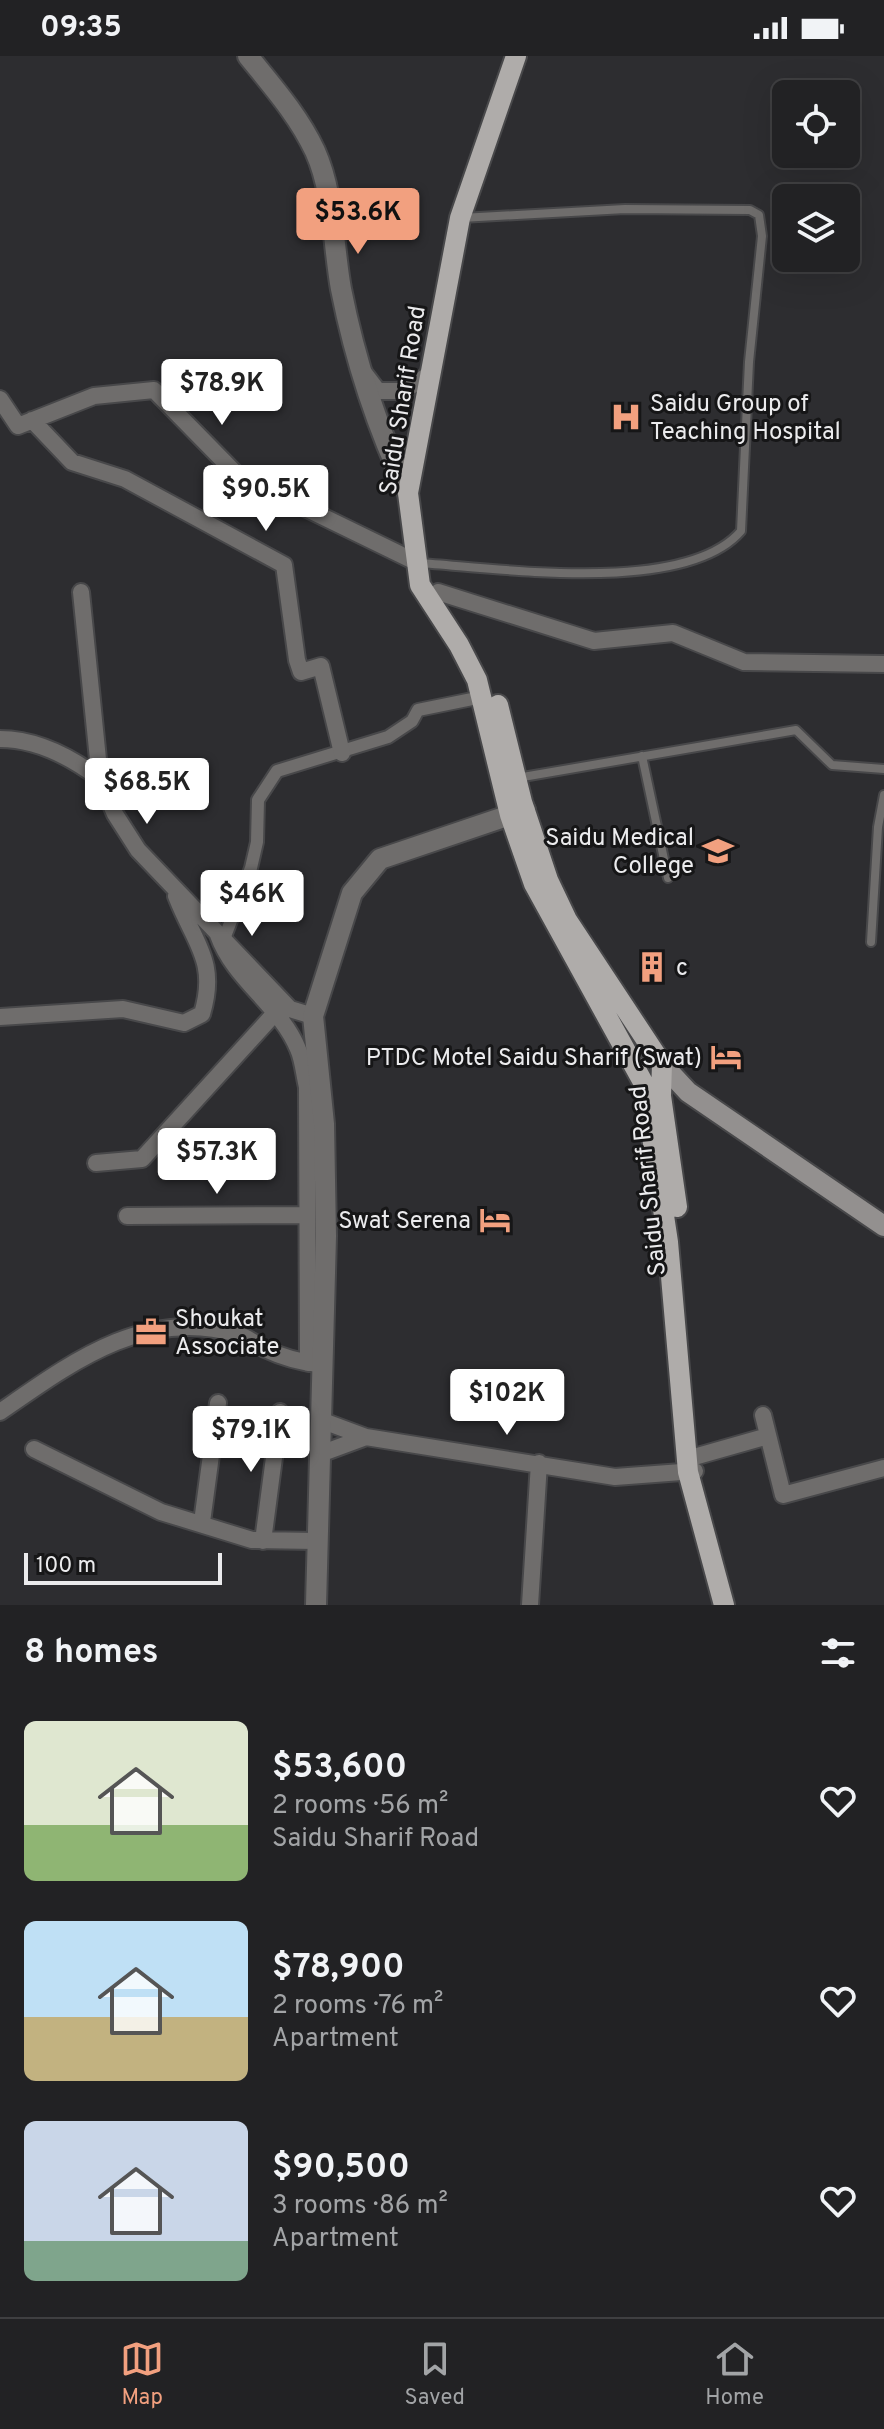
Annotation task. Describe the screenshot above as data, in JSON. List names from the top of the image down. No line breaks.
{"streets":{"main road":["Saidu Sharif Road"]},"places":{"hospital":["Saidu Group of Teaching Hospital"],"school or university":["Saidu Medical College"],"building":["c"],"hotel":["PTDC Motel Saidu Sharif (Swat)","Swat Serena"],"office":["Shoukat Associate"]},"scale_bar":"100 m","page":{"status":"09:35","price":["$53.6K","$78.9K","$90.5K","$68.5K","$46K","$57.3K","$102K","$79.1K"],"scale":"100 m","heading":"8 homes","list":[{"name":"$53,600","note":"2 rooms · 56 m² · Saidu Sharif Road"},{"name":"$78,900","note":"2 rooms · 76 m² · Apartment"},{"name":"$90,500","note":"3 rooms · 86 m² · Apartment"}],"tabs":["Map","Saved","Home"]}}
